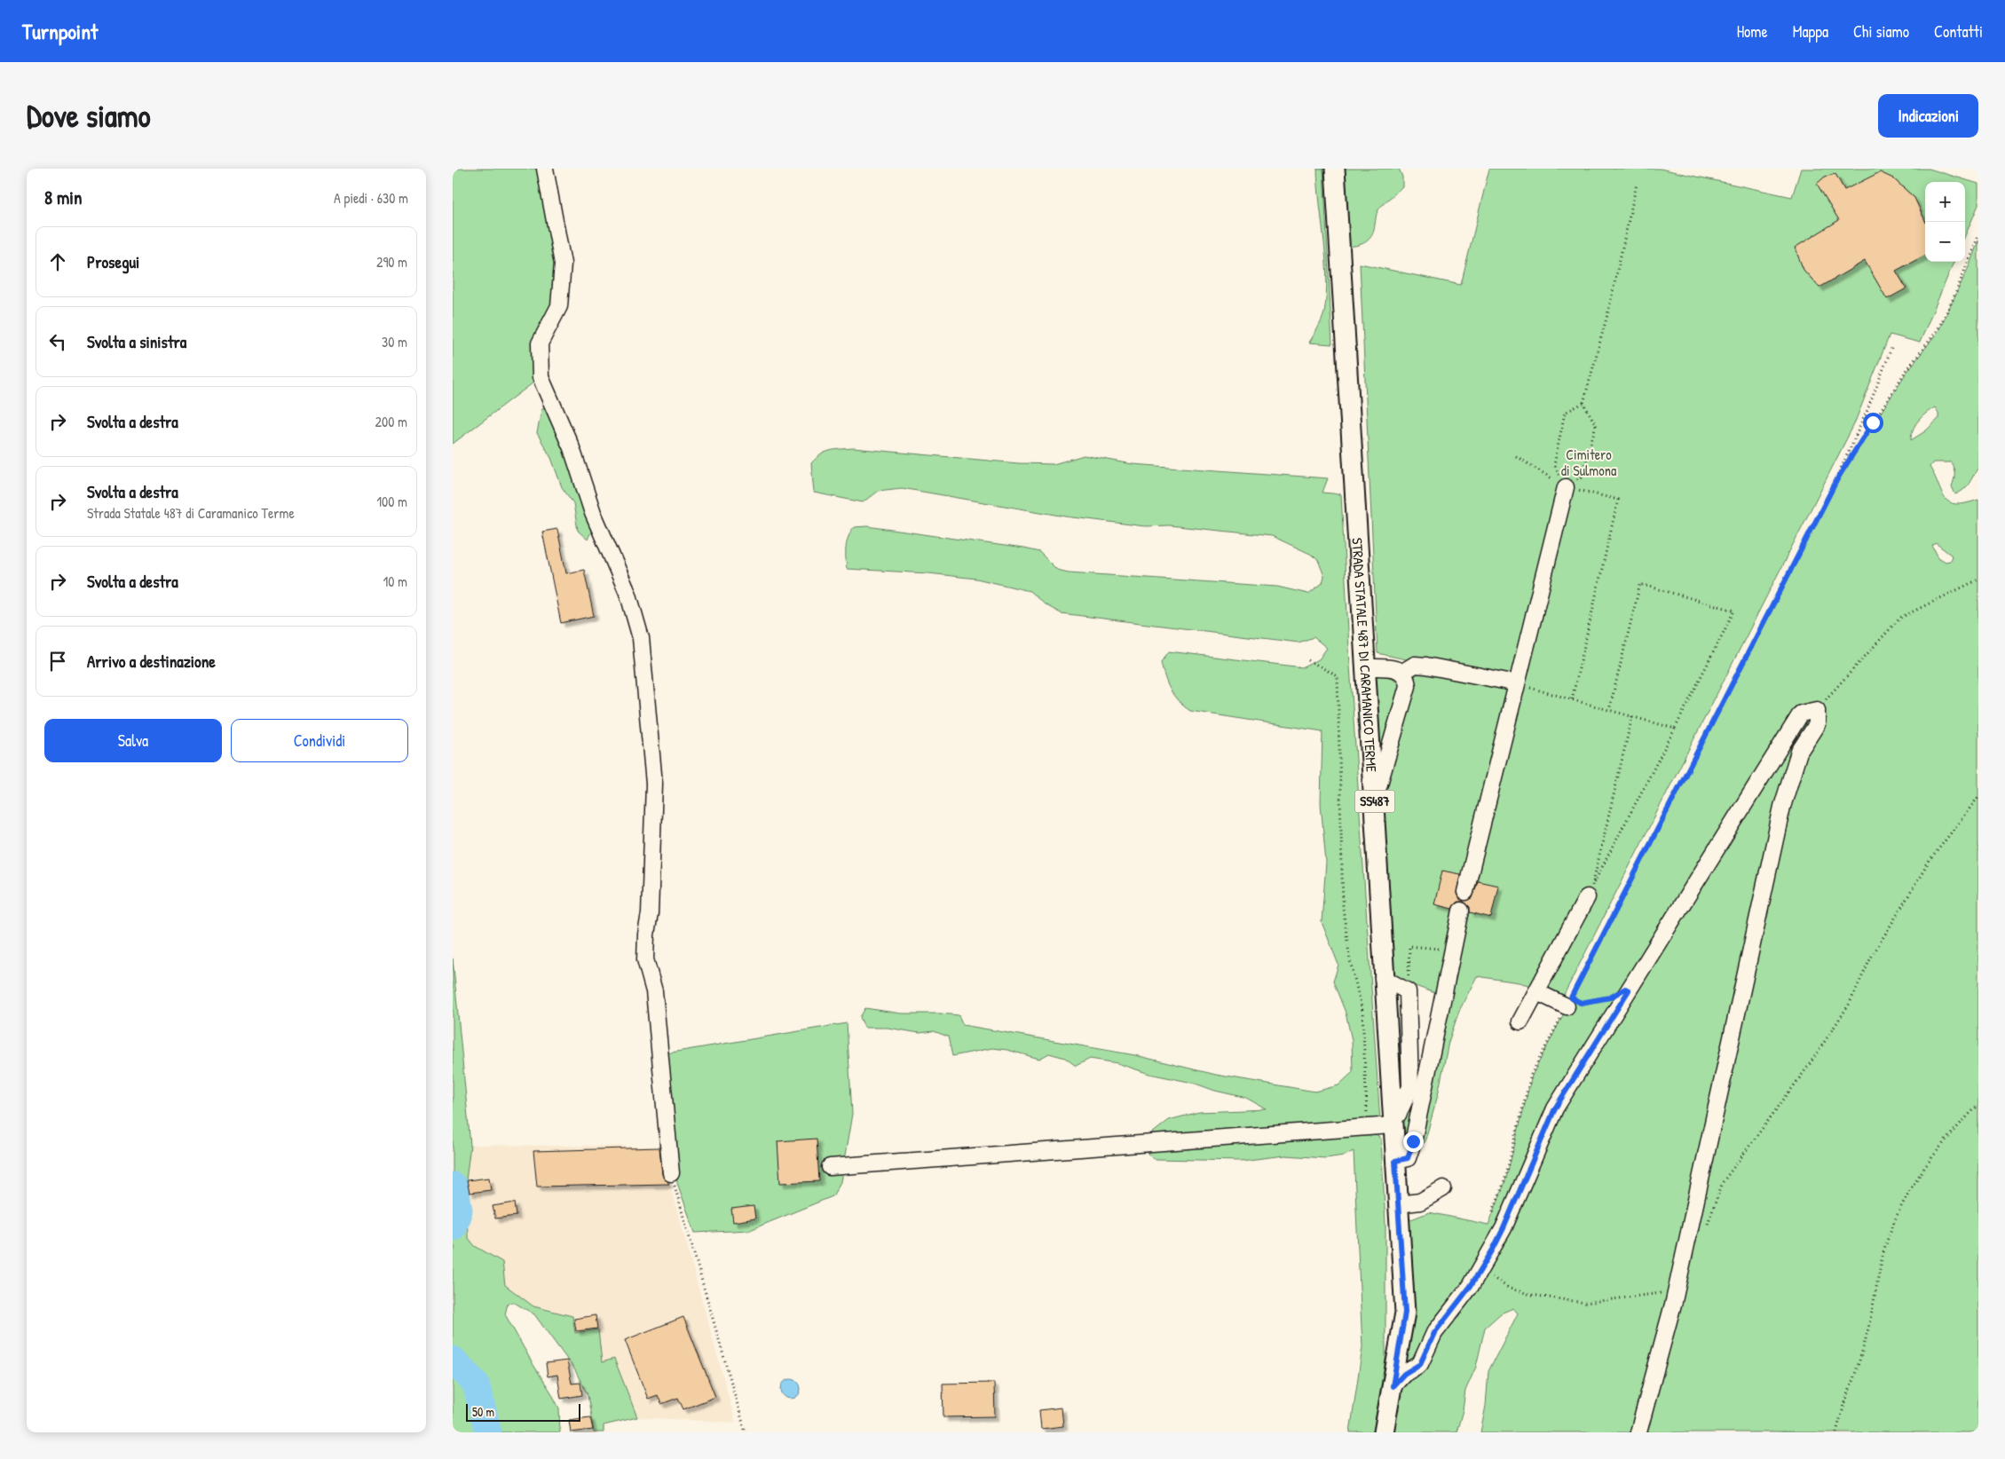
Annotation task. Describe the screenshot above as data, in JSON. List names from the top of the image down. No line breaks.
{"streets":{"main road":["STRADA STATALE 487 DI CARAMANICO TERME","SS487"]},"parks":["Cimitero di Sulmona"],"scale_bar":"50 m","page":{"header":"Turnpoint","nav":["Home","Mappa","Chi siamo","Contatti"],"buttons":["Indicazioni",["Salva","Condividi"]],"title":"Dove siamo","heading":["8 min","A piedi · 630 m"],"map_buttons":["+","−"],"list":[["Prosegui","290 m"],["Svolta a sinistra","30 m"],["Svolta a destra","200 m"],["Svolta a destra","Strada Statale 487 di Caramanico Terme","100 m"],["Svolta a destra","10 m"],"Arrivo a destinazione"],"scale":"50 m"}}
